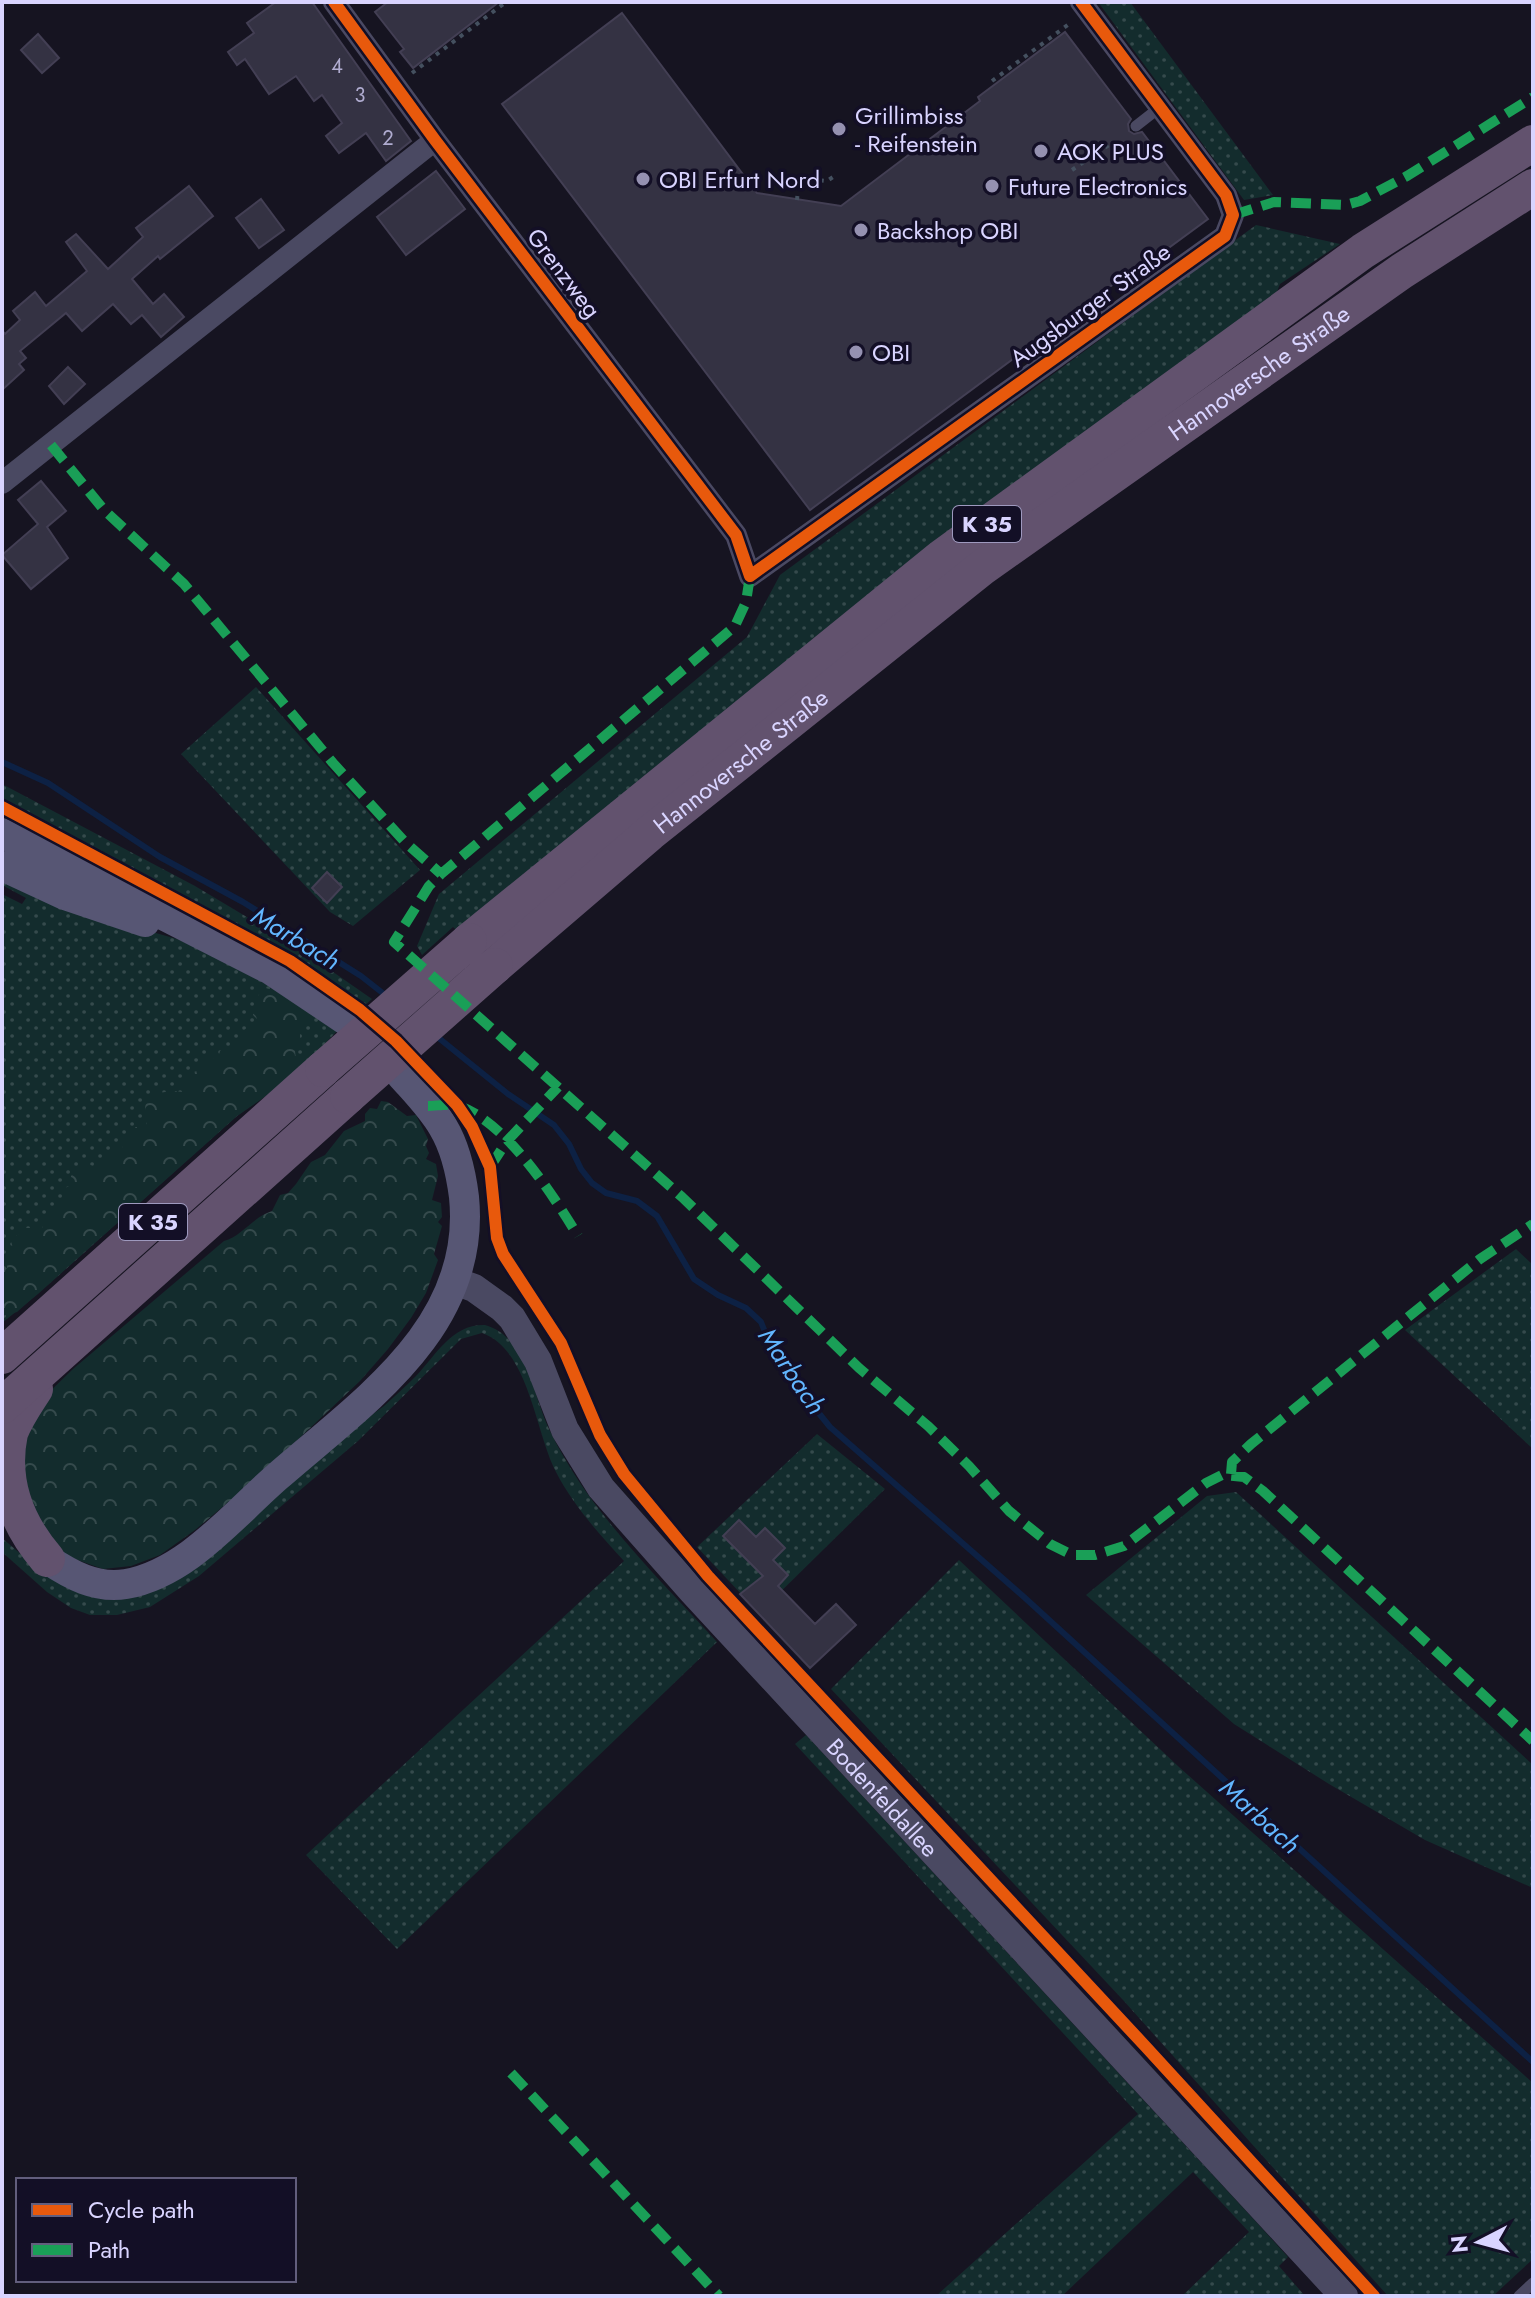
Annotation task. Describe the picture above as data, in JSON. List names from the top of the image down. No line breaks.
{"streets":{"highway":["Hannoversche Straße","K 35"],"street":["Grenzweg","Augsburger Straße","Bodenfeldallee"]},"crossings":[["Grenzweg","Augsburger Straße"]],"water":["Marbach"],"places":["Grillimbiss - Reifenstein","AOK PLUS","OBI Erfurt Nord","Future Electronics","Backshop OBI","OBI"],"house_numbers":["4","3","2"],"legend":["Cycle path","Path"],"north":"left"}
